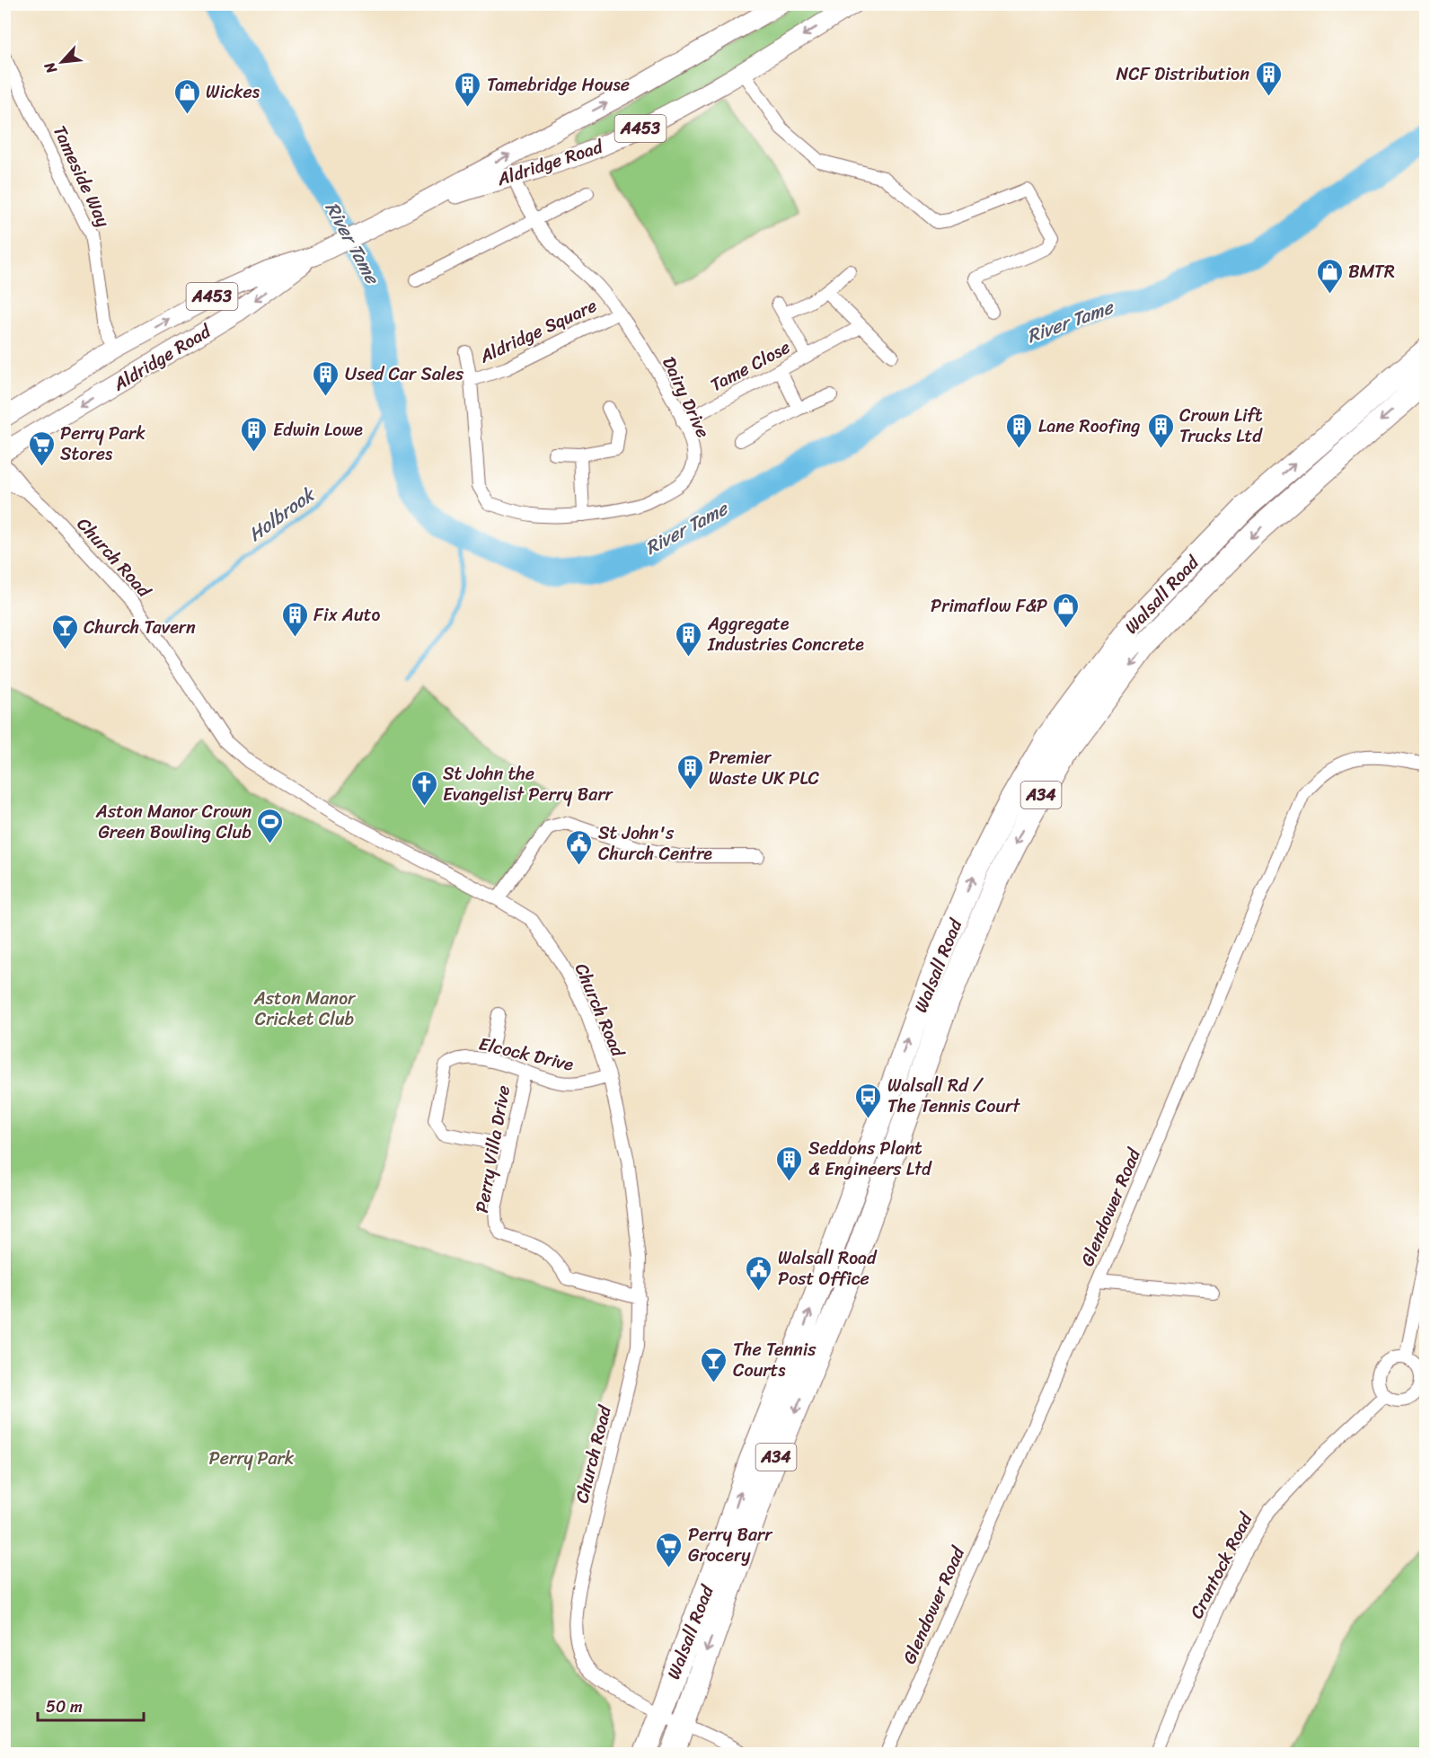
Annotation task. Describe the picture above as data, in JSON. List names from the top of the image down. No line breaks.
{"streets":{"highway":["Walsall Road","A34"],"main road":["A453","Aldridge Road"],"street":["Tameside Way","Aldridge Square","Tame Close","Dairy Drive","Church Road","Elcock Drive","Perry Villa Drive","Glendower Road","Crantock Road"]},"crossings":[["Aldridge Road","Tameside Way"],["Aldridge Road","Dairy Drive"],["Aldridge Square","Dairy Drive"],["Tame Close","Dairy Drive"],["Church Road","Walsall Road"],["Church Road","Elcock Drive"],["Church Road","Perry Villa Drive"],["Elcock Drive","Perry Villa Drive"]],"water":["River Tame","Holbrook"],"parks":["Aston Manor Cricket Club","Perry Park"],"places":{"building":["NCF Distribution","Tamebridge House","Used Car Sales","Lane Roofing","Crown Lift Trucks Ltd","Edwin Lowe","Fix Auto","Aggregate Industries Concrete","Premier Waste UK PLC","Seddons Plant & Engineers Ltd"],"shop":["Wickes","BMTR","Primaflow F&P"],"supermarket":["Perry Park Stores","Perry Barr Grocery"],"bar":["Church Tavern","The Tennis Courts"],"church":["St John the Evangelist Perry Barr"],"sports":["Aston Manor Crown Green Bowling Club"],"public building":["St John's Church Centre","Walsall Road Post Office"],"bus stop":["Walsall Rd / The Tennis Court"]},"scale_bar":"50 m","north":"bottom left"}
